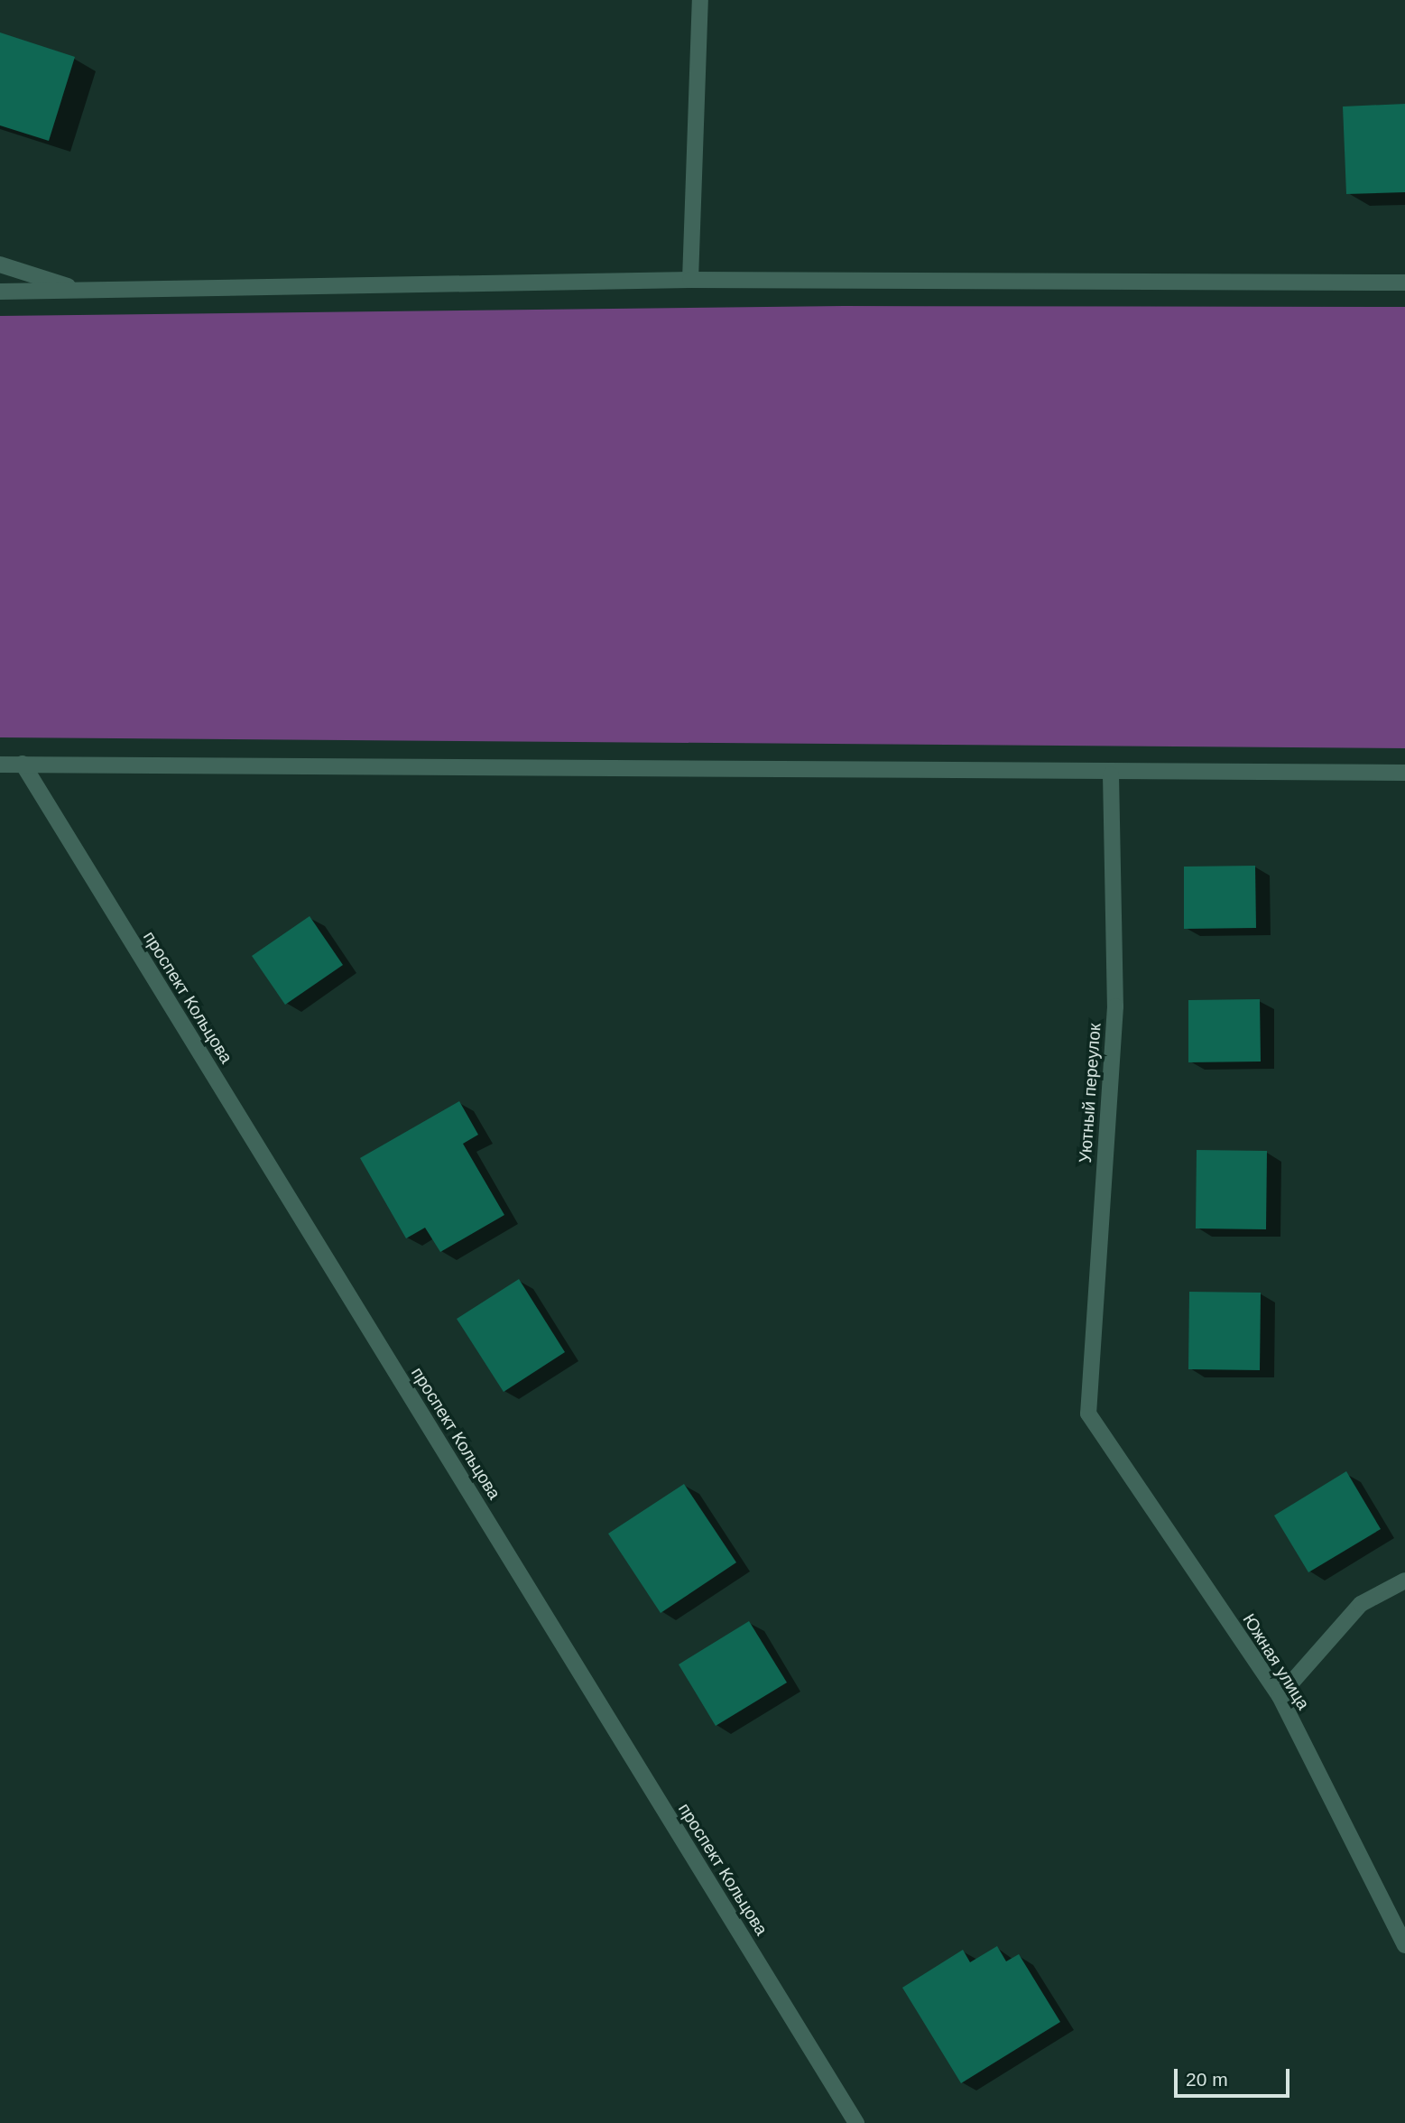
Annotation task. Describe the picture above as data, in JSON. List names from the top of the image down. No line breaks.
{"streets":{"street":["проспект Кольцова","Уютный переулок","Южная улица"]},"crossings":[["Уютный переулок","Южная улица"]],"scale_bar":"20 m"}
